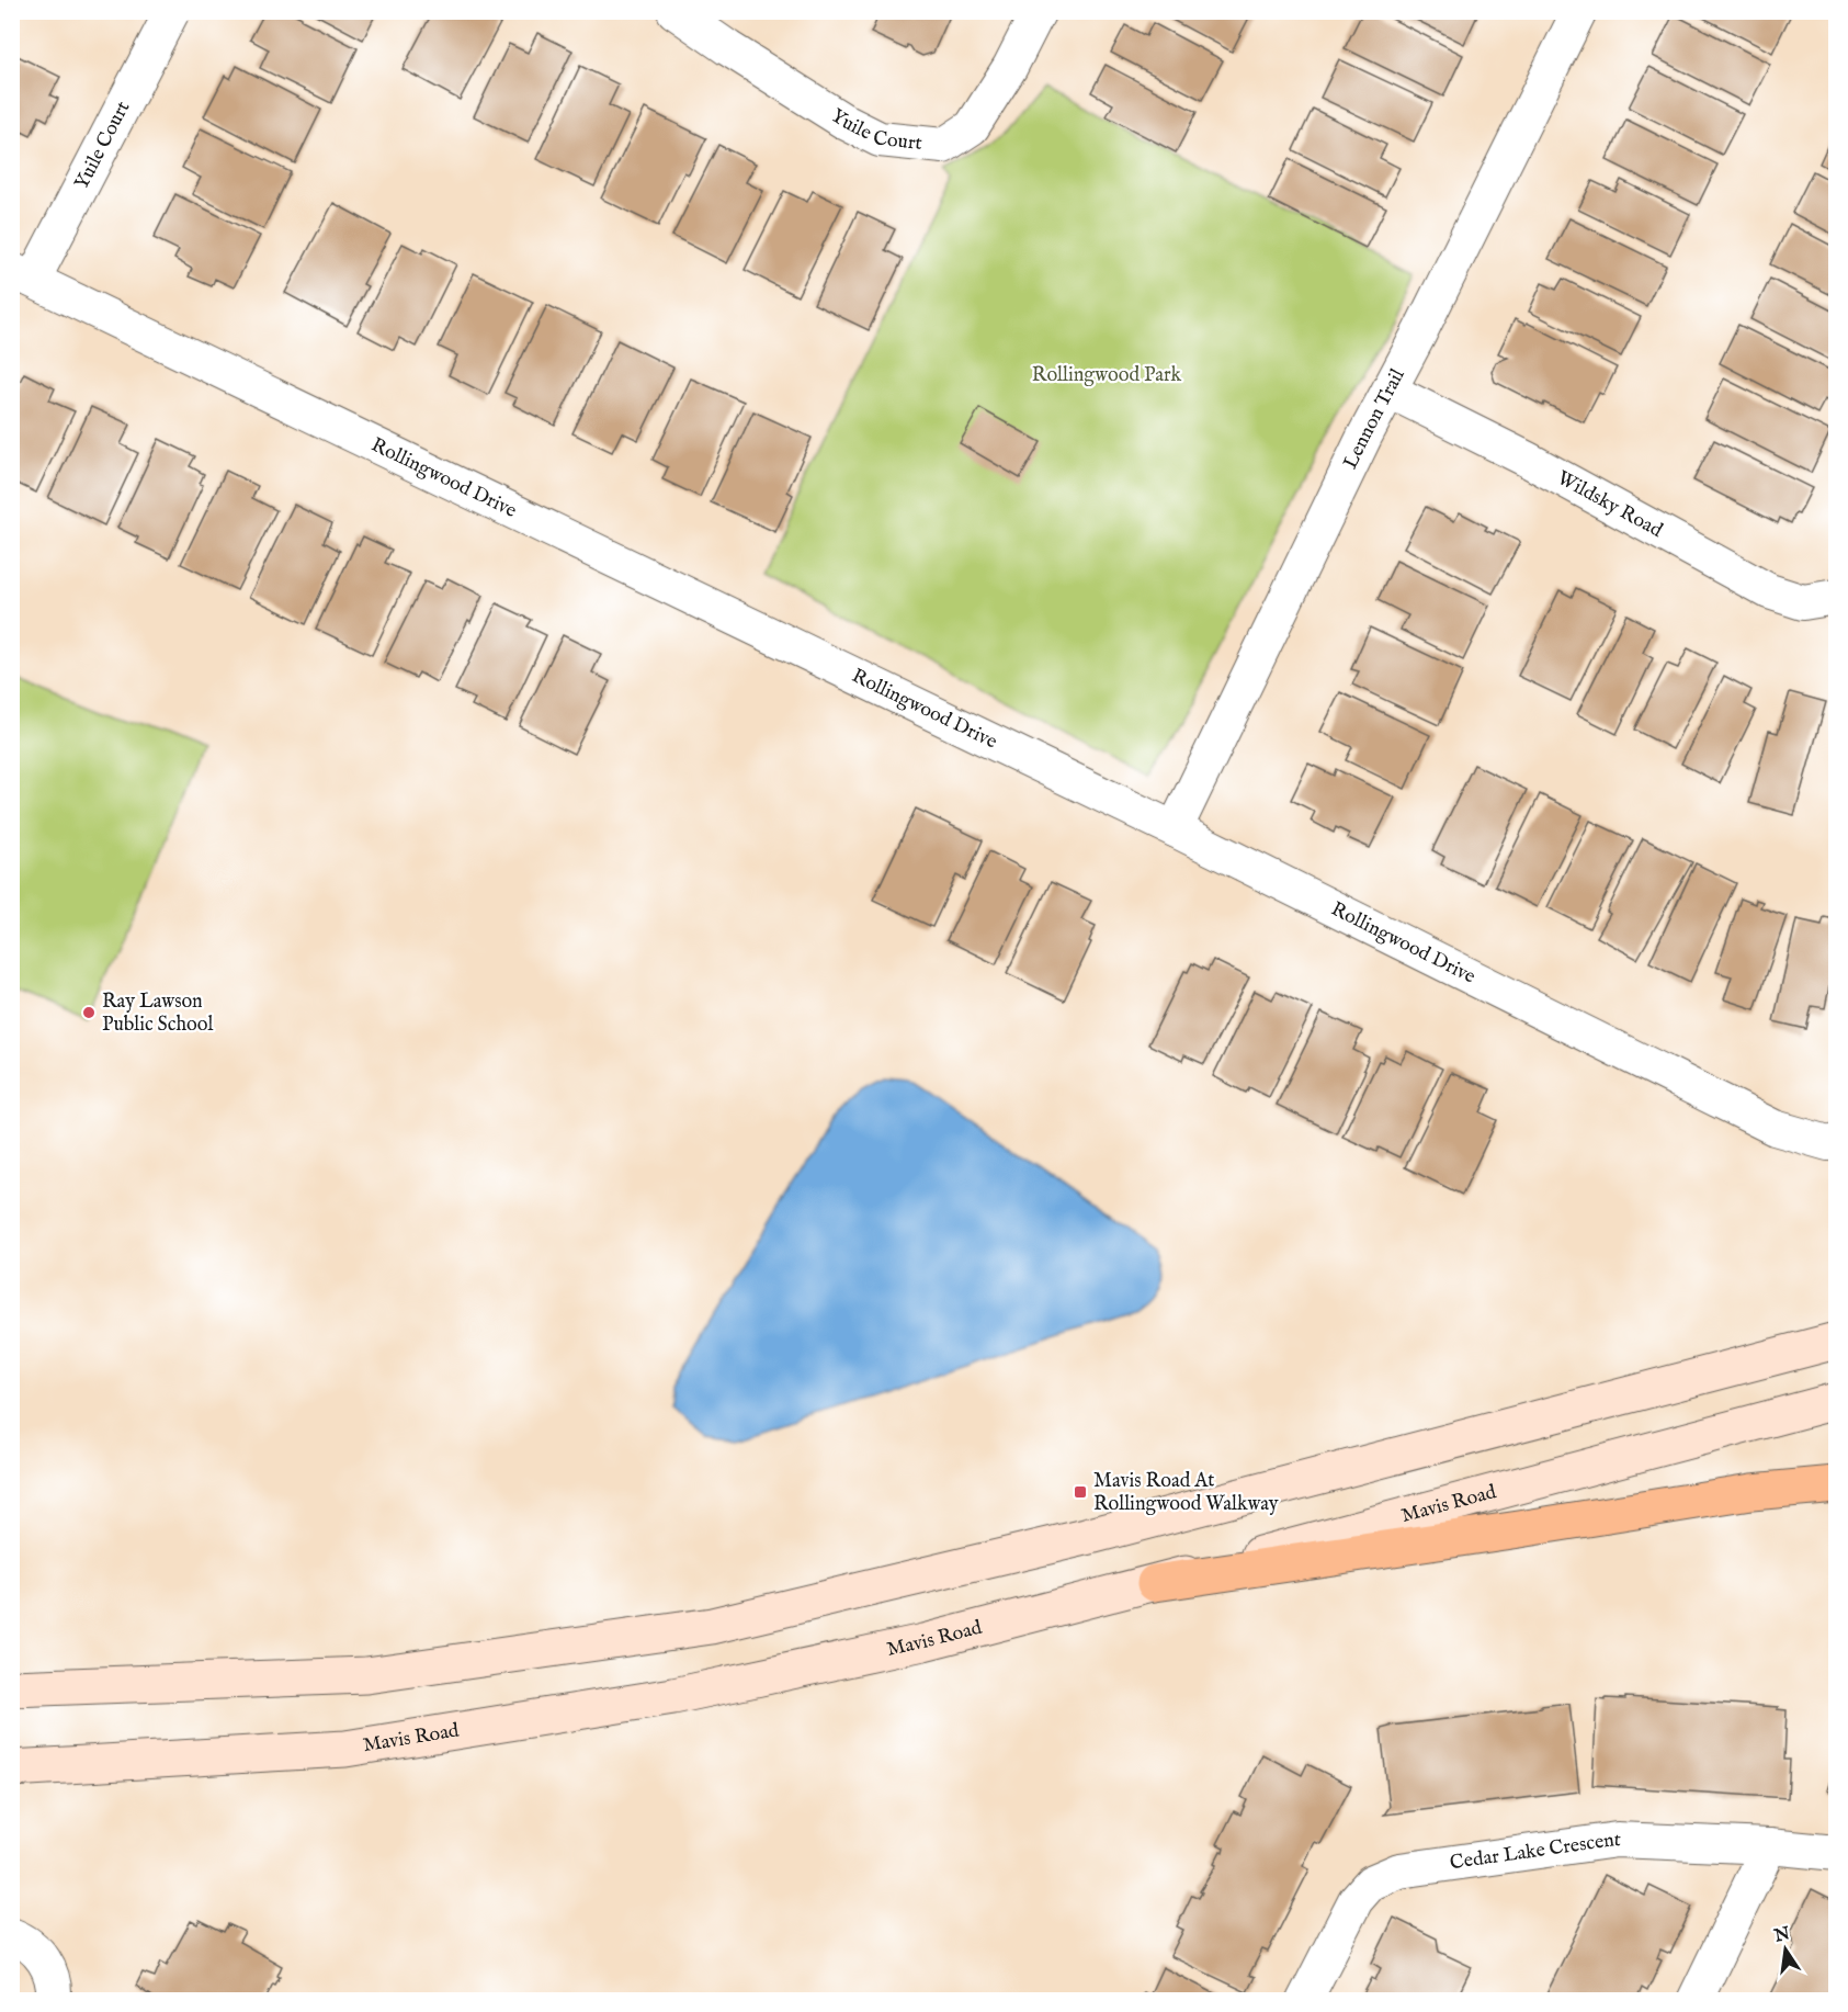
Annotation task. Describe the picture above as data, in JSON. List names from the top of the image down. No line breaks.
{"streets":{"main road":["Mavis Road"],"street":["Yuile Court","Lennon Trail","Rollingwood Drive","Wildsky Road","Cedar Lake Crescent"]},"crossings":[["Yuile Court","Rollingwood Drive"],["Lennon Trail","Rollingwood Drive"],["Lennon Trail","Wildsky Road"]],"parks":["Rollingwood Park"],"places":{"other":["Ray Lawson Public School"],"transit":["Mavis Road At Rollingwood Walkway"]},"north":"top"}
